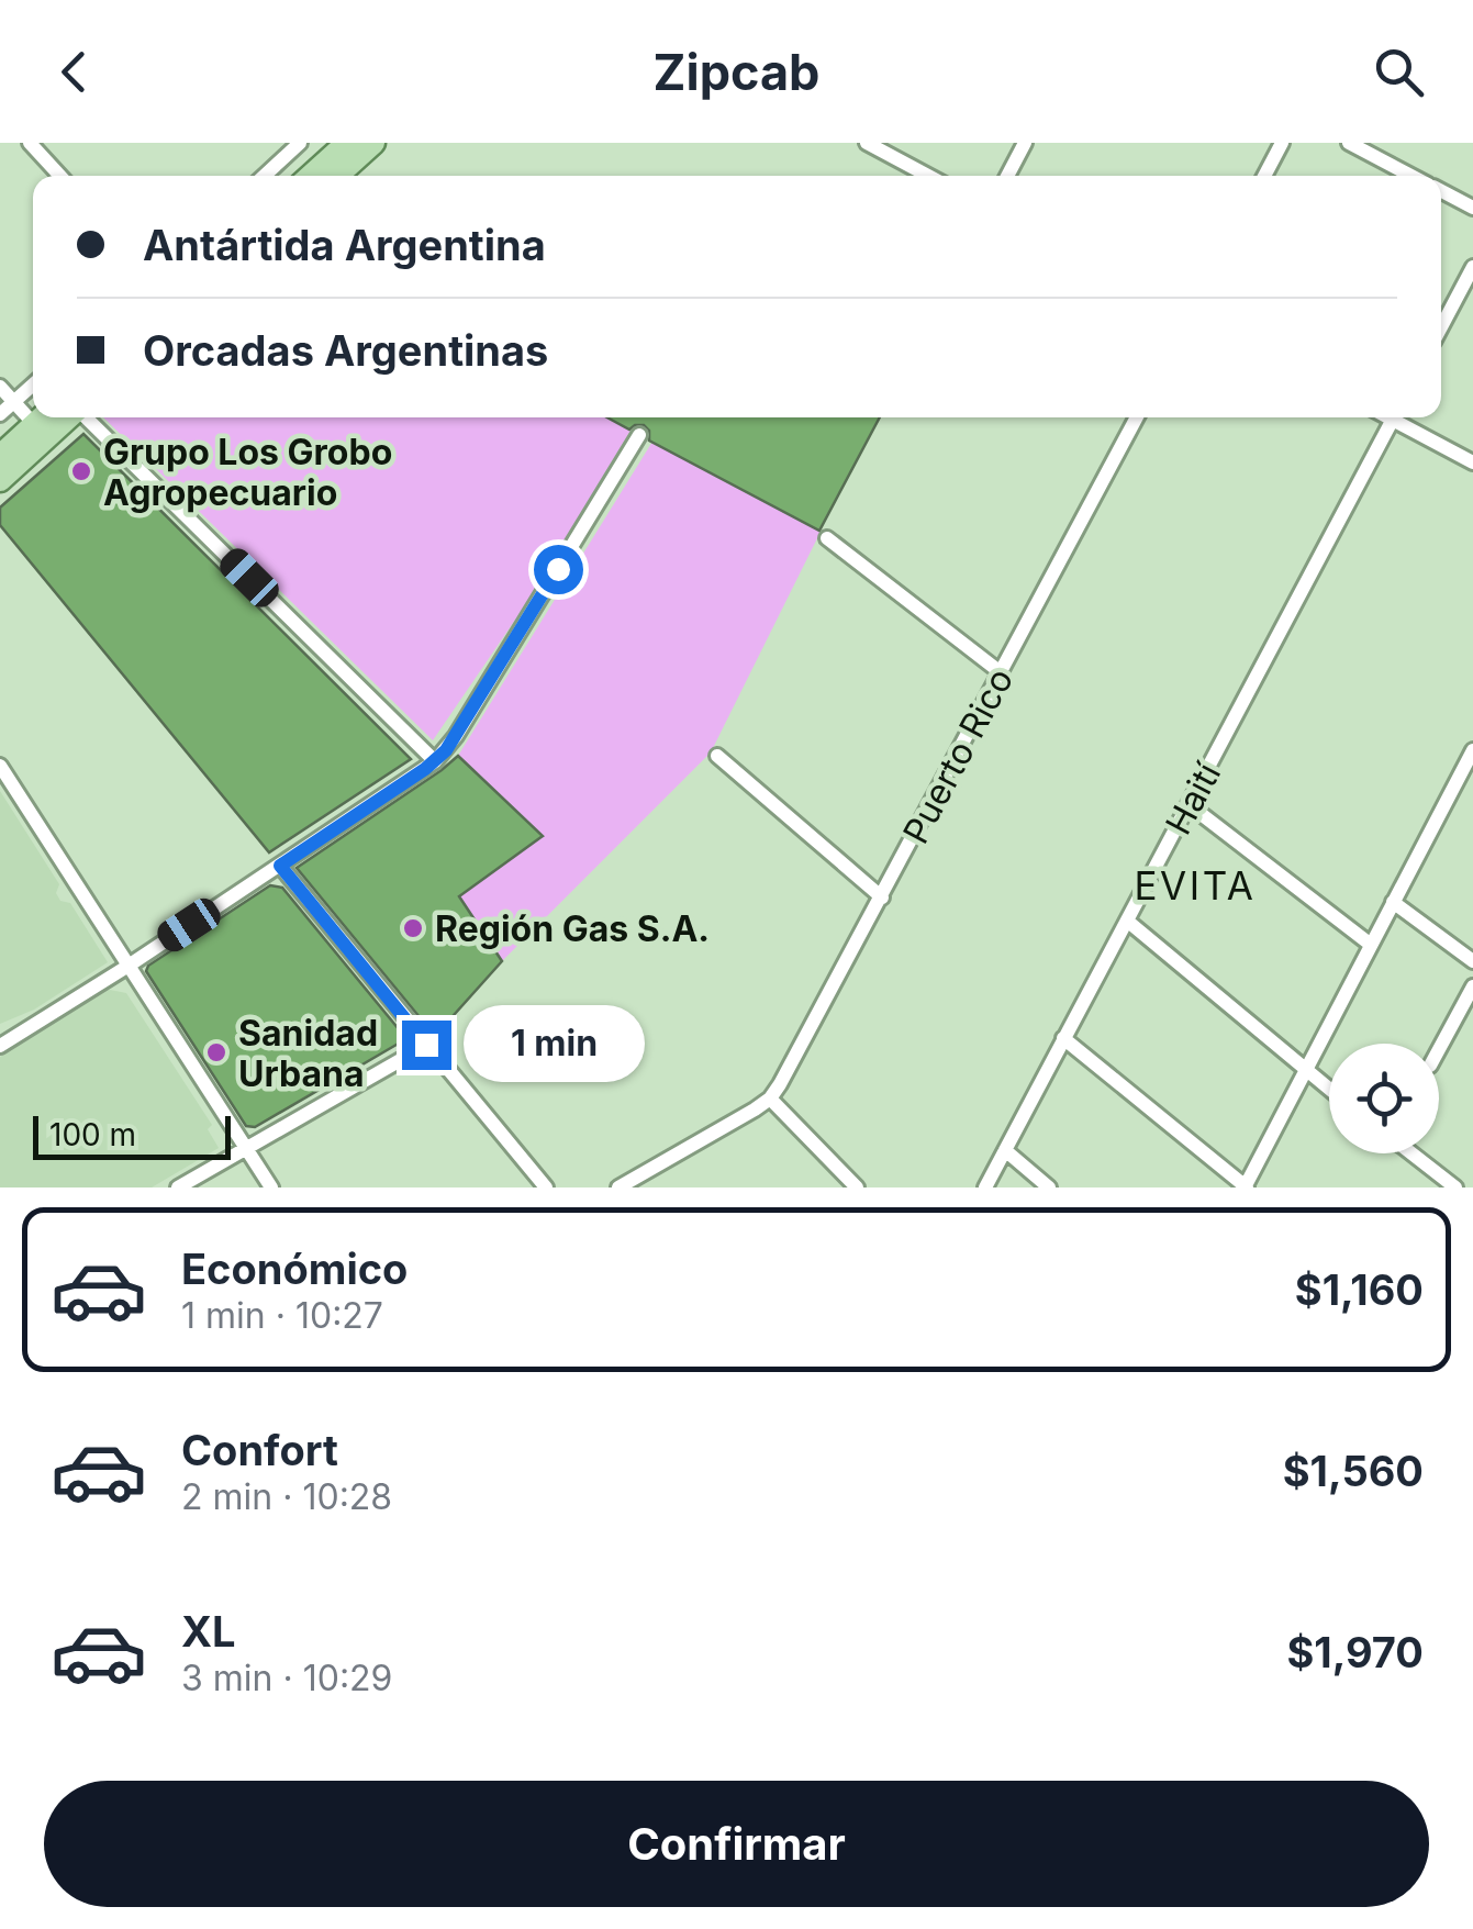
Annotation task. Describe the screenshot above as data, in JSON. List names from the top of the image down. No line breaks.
{"streets":{"street":["Puerto Rico","Haití"]},"districts":["EVITA"],"places":["Grupo Los Grobo Agropecuario","Región Gas S.A.","Sanidad Urbana"],"scale_bar":"100 m","page":{"header":"Zipcab","banner":["Antártida Argentina","Orcadas Argentinas"],"bubble":"1 min","scale":"100 m","list":[{"name":"Económico","note":"1 min · 10:27","value":"$1,160"},{"name":"Confort","note":"2 min · 10:28","value":"$1,560"},{"name":"XL","note":"3 min · 10:29","value":"$1,970"}],"buttons":"Confirmar"}}
